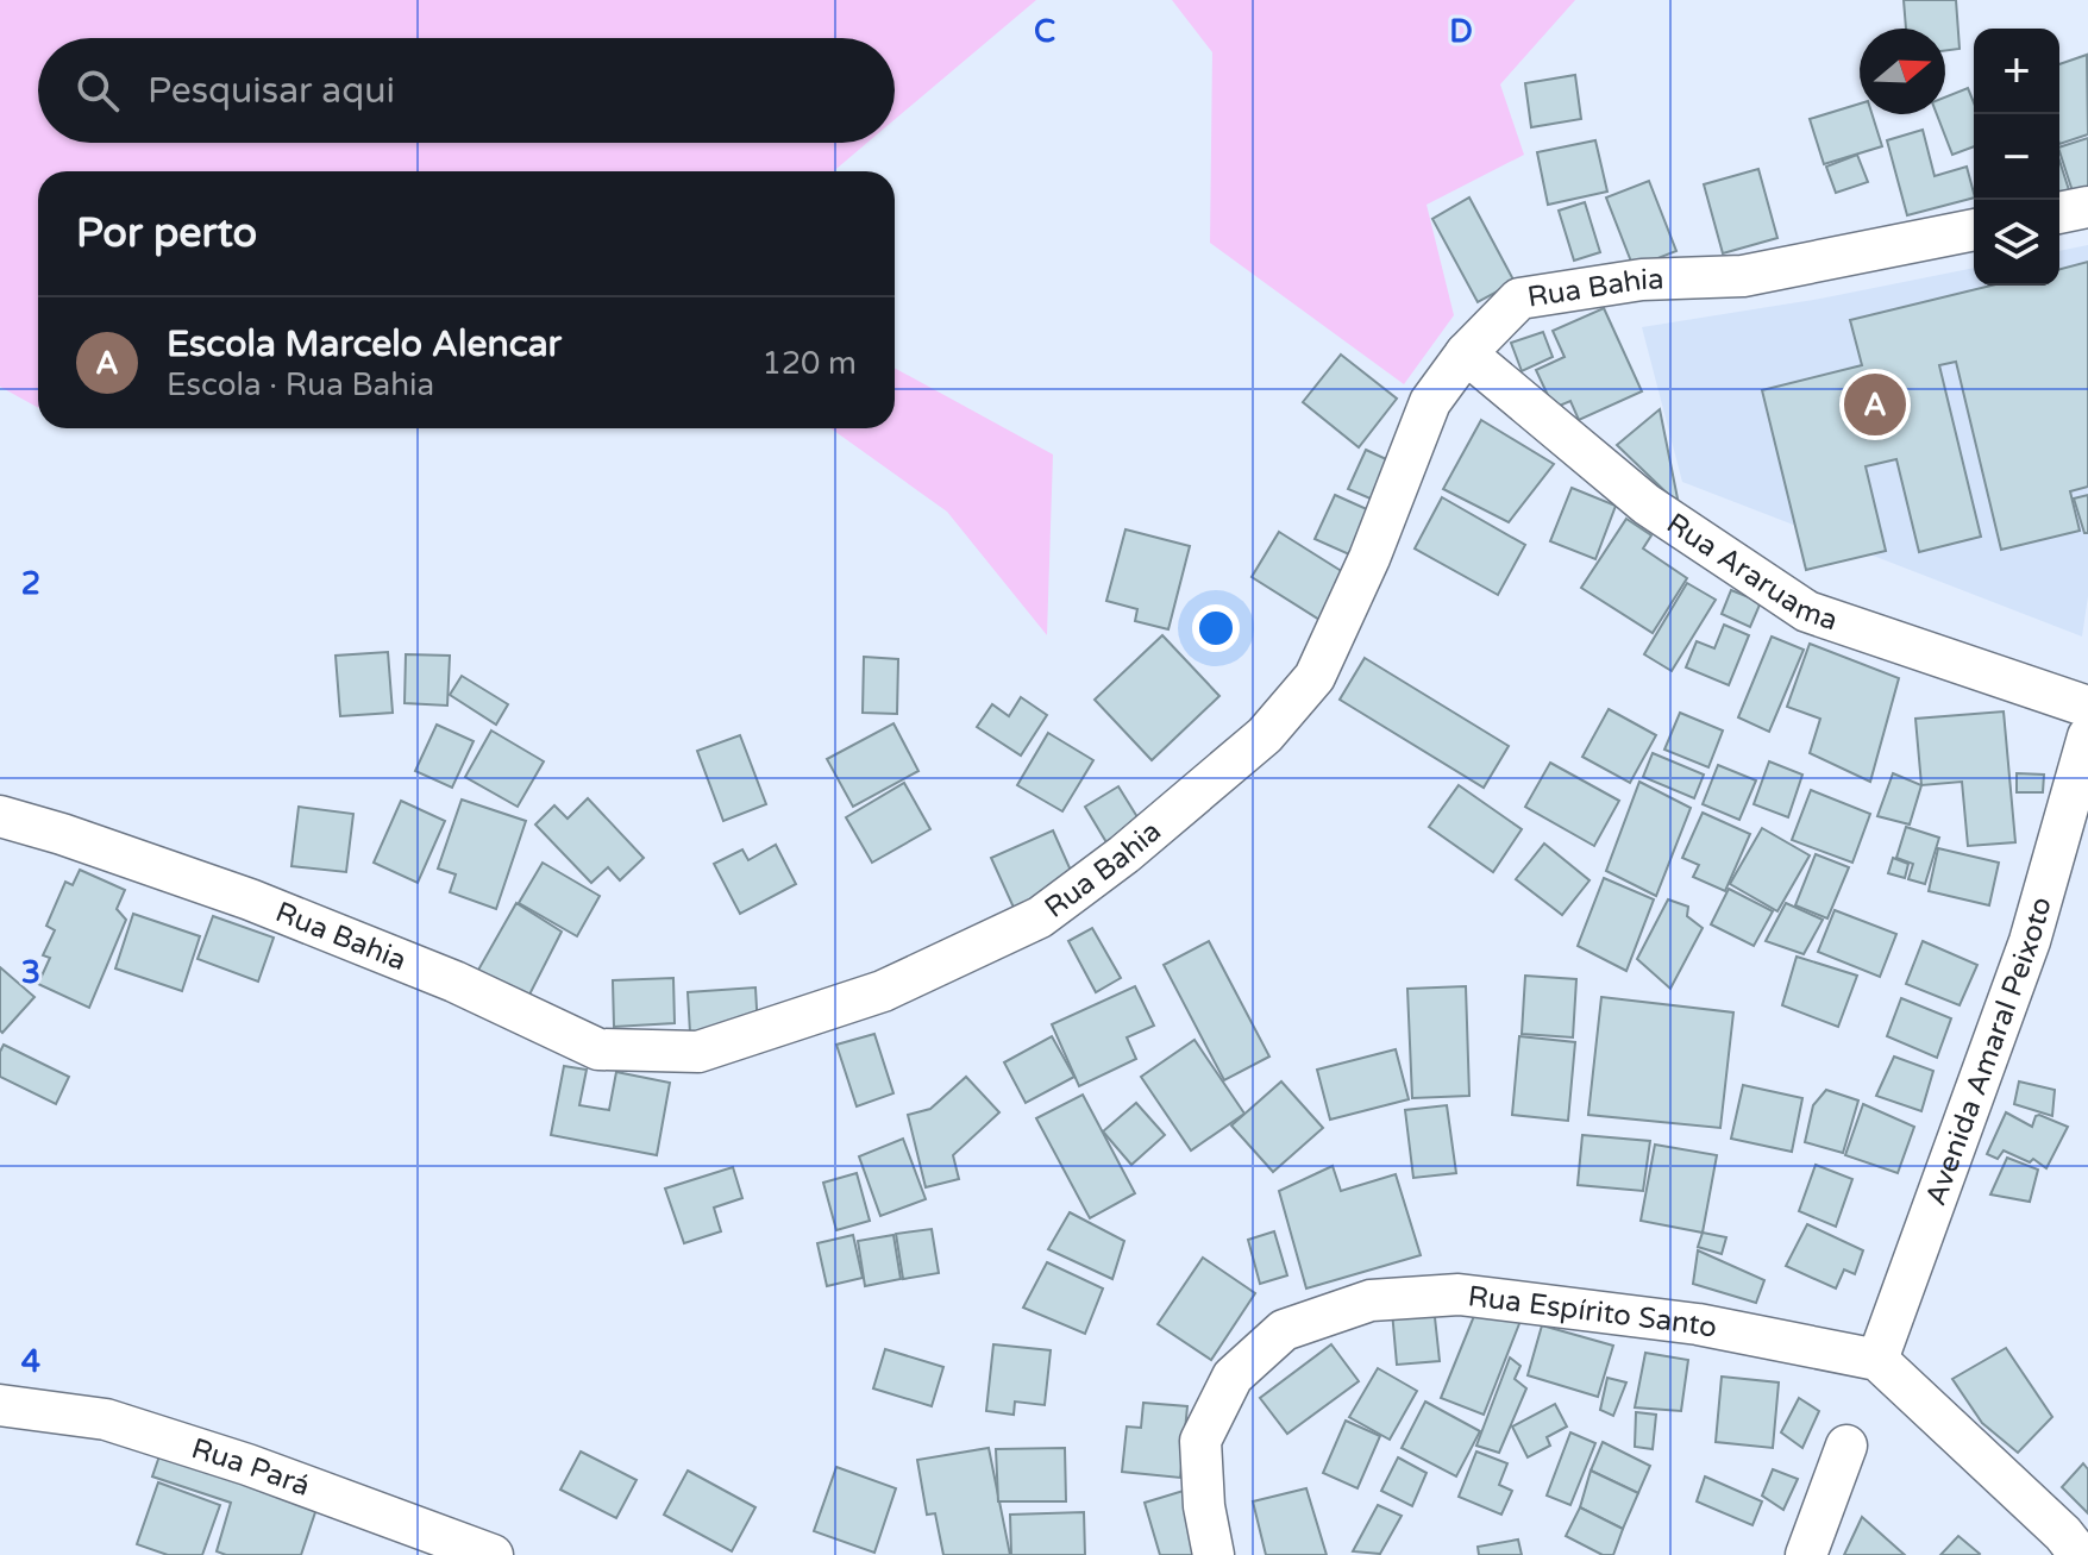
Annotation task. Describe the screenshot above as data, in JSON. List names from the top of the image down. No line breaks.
{"streets":{"street":["Rua Bahia","Rua Araruama","Avenida Amaral Peixoto","Rua Espírito Santo","Rua Pará"]},"crossings":[["Rua Bahia","Rua Araruama"],["Avenida Amaral Peixoto","Rua Espírito Santo"]],"north":"right","page":{"map_buttons":["+","−"],"search":"Pesquisar aqui","heading":"Por perto","list":[{"mark":"A","name":"Escola Marcelo Alencar","note":"Escola · Rua Bahia","value":"120 m"}],"pins":"A"},"grid":{"columns":["C","D"],"rows":["2","3","4"]}}
